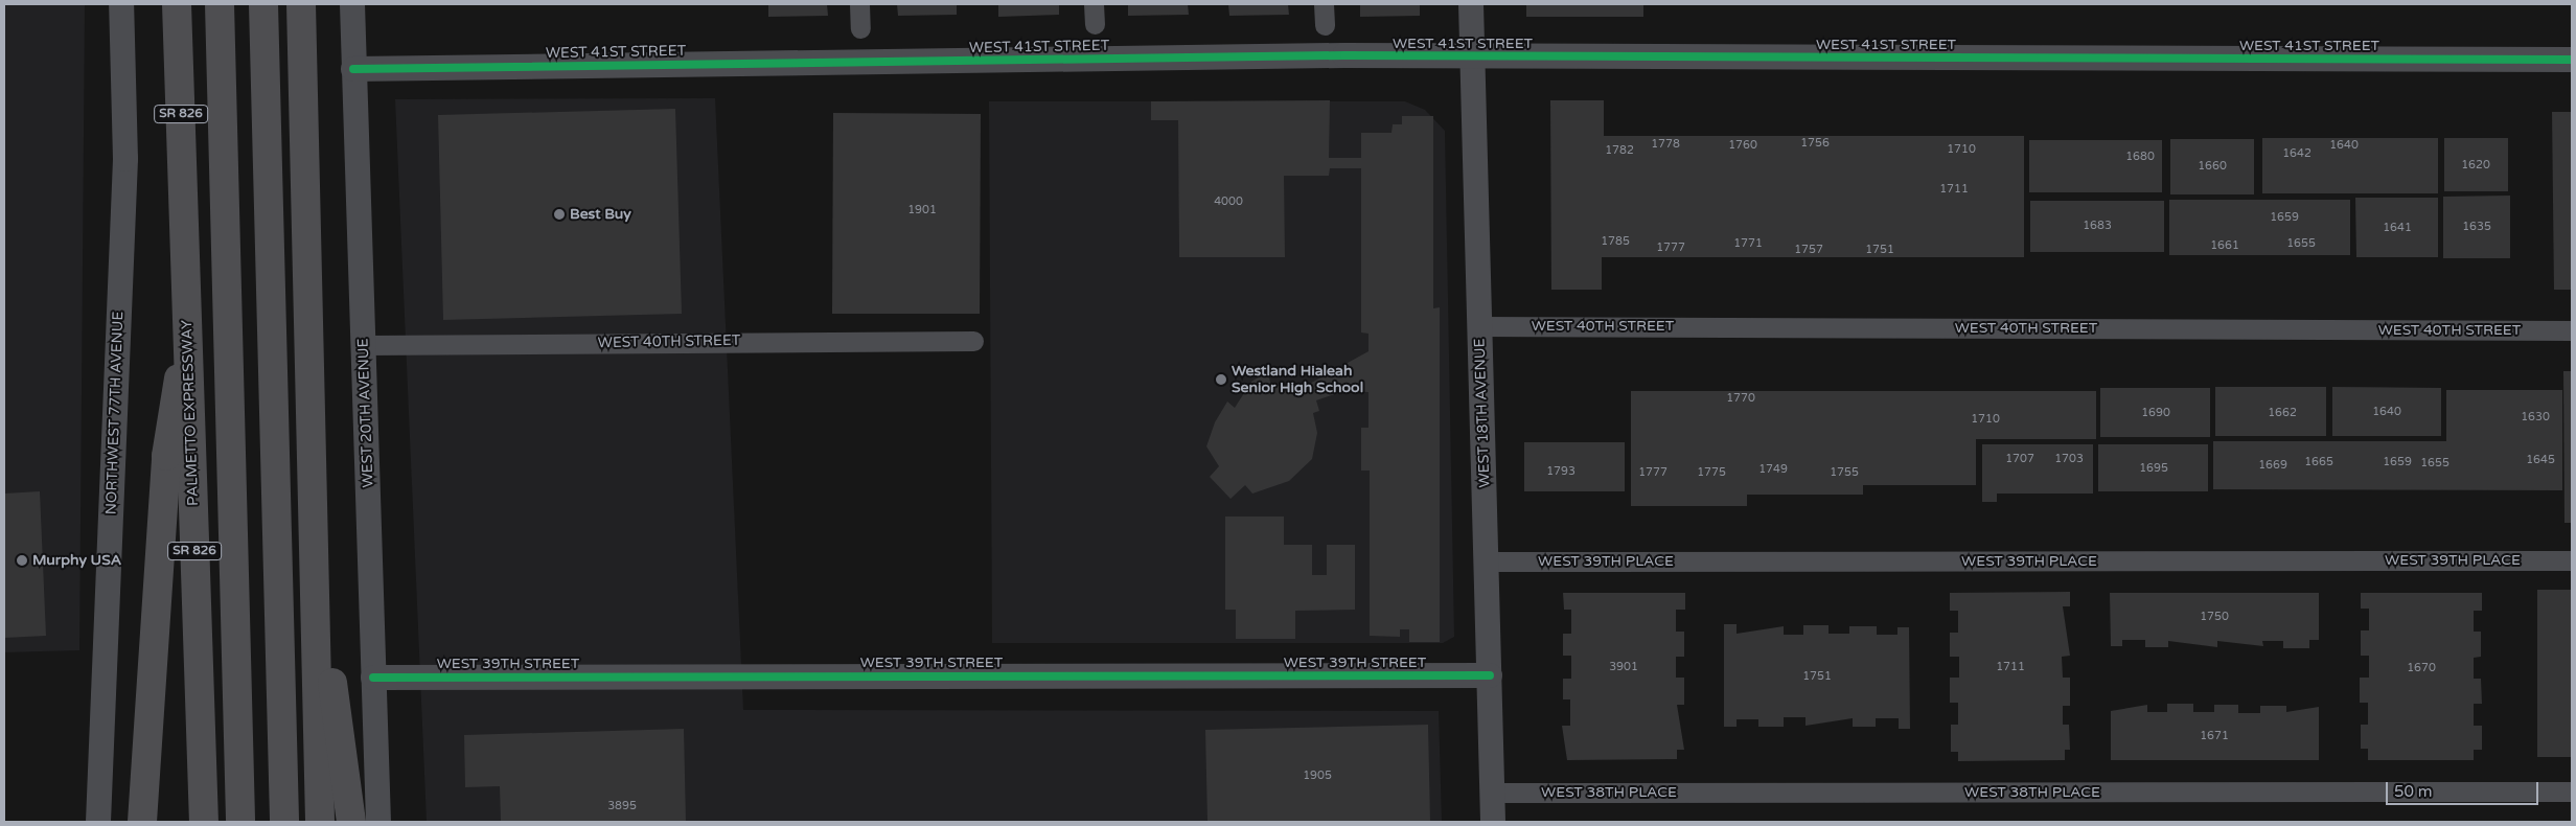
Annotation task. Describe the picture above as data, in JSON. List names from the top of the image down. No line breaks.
{"streets":{"highway":["SR 826","PALMETTO EXPRESSWAY"],"street":["WEST 41ST STREET","WEST 40TH STREET","NORTHWEST 77TH AVENUE","WEST 20TH AVENUE","WEST 18TH AVENUE","WEST 39TH PLACE","WEST 39TH STREET","WEST 38TH PLACE"]},"crossings":[["WEST 41ST STREET","WEST 20TH AVENUE"],["WEST 41ST STREET","WEST 18TH AVENUE"],["WEST 40TH STREET","WEST 20TH AVENUE"],["WEST 40TH STREET","WEST 18TH AVENUE"],["WEST 20TH AVENUE","WEST 39TH STREET"],["WEST 18TH AVENUE","WEST 39TH PLACE"],["WEST 18TH AVENUE","WEST 39TH STREET"],["WEST 18TH AVENUE","WEST 38TH PLACE"]],"places":["Best Buy","Westland Hialeah Senior High School","Murphy USA"],"house_numbers":["1756","1778","1760","1640","1710","1782","1642","1680","1620","1660","1711","4000","1901","1659","1683","1635","1641","1785","1771","1655","1661","1777","1757","1751","1770","1640","1690","1662","1630","1710","1707","1703","1645","1665","1659","1655","1669","1695","1749","1793","1777","1775","1755","1750","3901","1711","1670","1751","1671","1905","3895"],"scale_bar":"50 m"}
